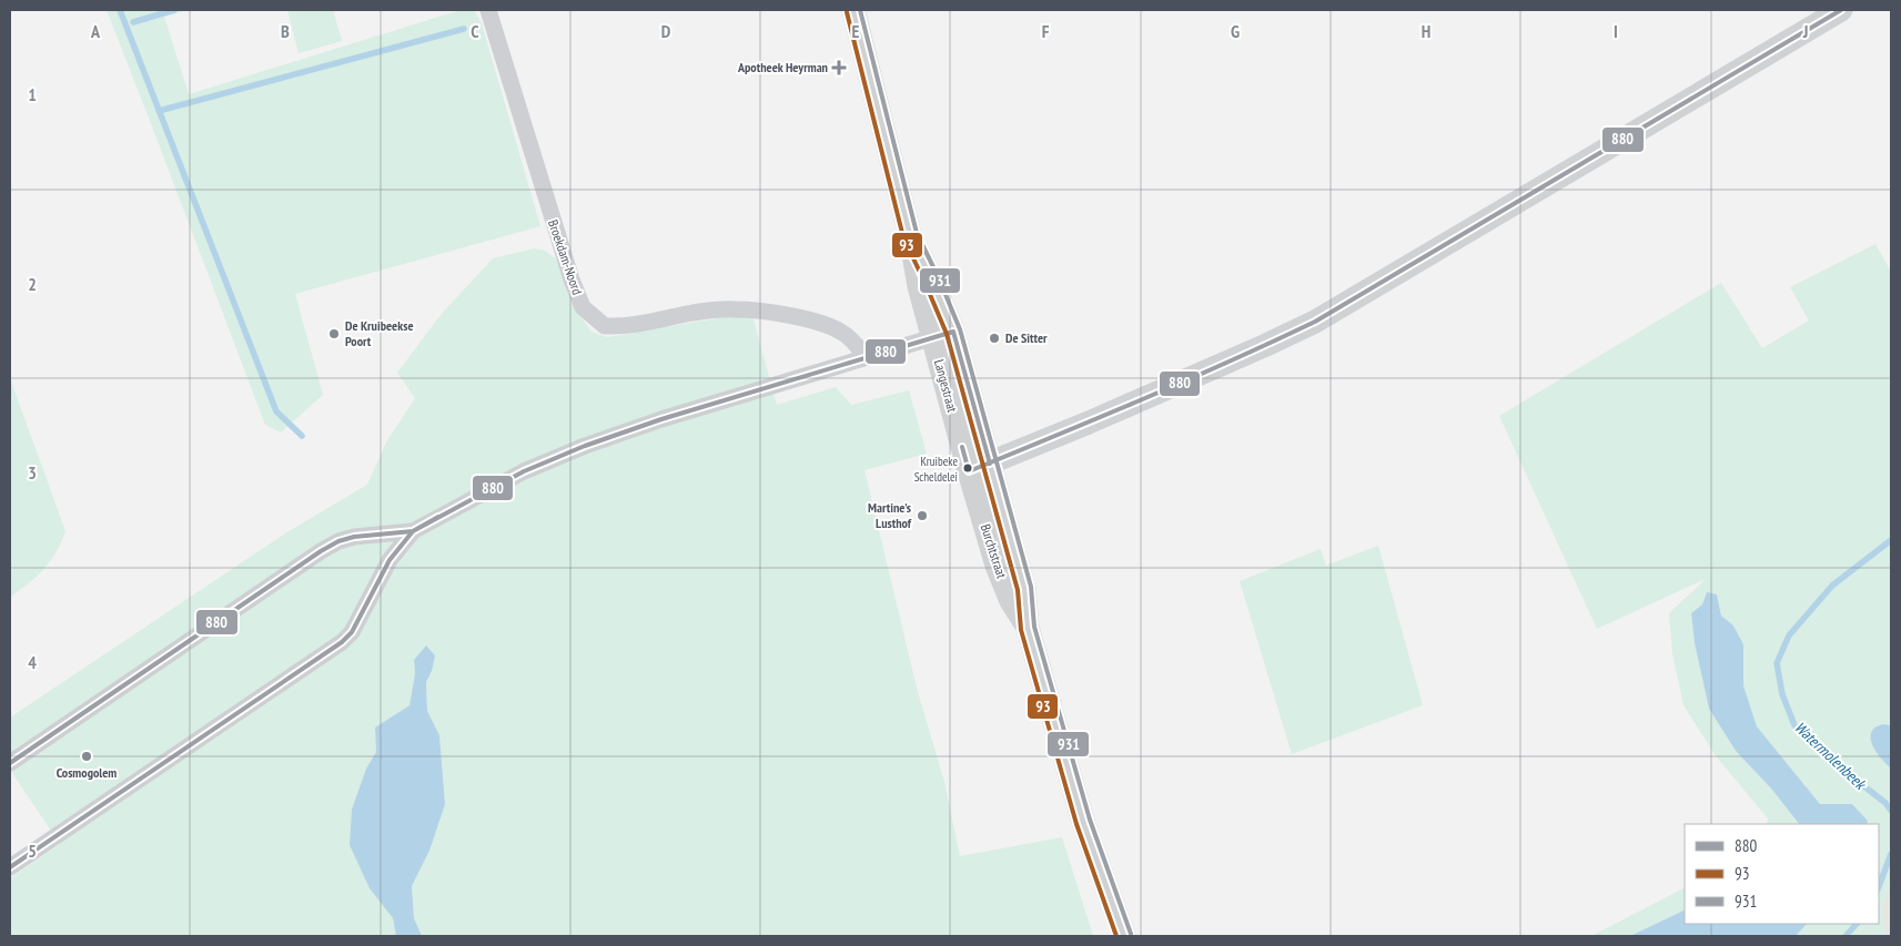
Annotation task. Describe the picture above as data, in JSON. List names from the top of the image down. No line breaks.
{"streets":{"main road":["Langestraat","Burchtstraat"],"street":["Broekdam-Noord"]},"crossings":[["Langestraat","Burchtstraat"]],"water":["Watermolenbeek"],"places":{"health":["Apotheek Heyrman"],"other":["De Kruibeekse Poort","De Sitter","Kruibeke Scheldelei","Martine's Lusthof","Cosmogolem"]},"lines":["transit line 880","transit line 931","transit line 93"],"legend":["880","93","931"],"grid":{"columns":["A","B","C","D","E","F","G","H","I","J"],"rows":["1","2","3","4","5"]}}
